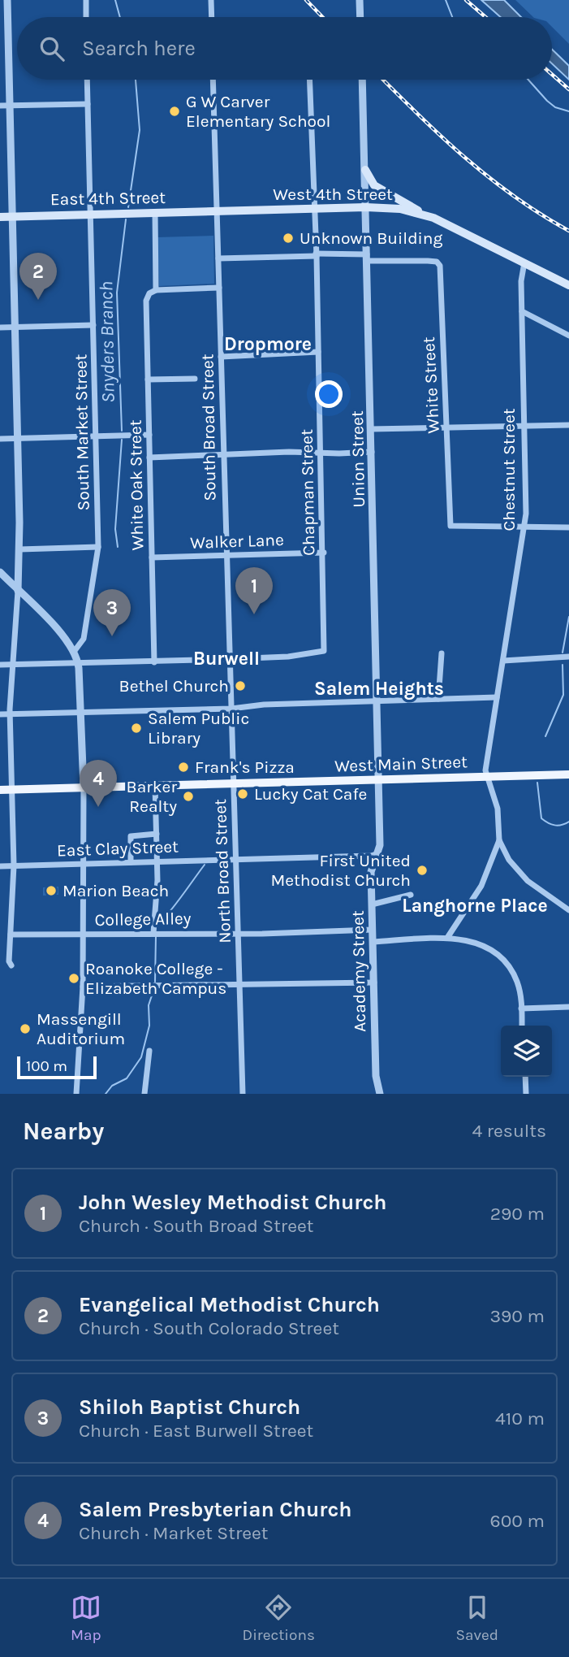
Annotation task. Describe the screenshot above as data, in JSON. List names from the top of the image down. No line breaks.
{"streets":{"main road":["West 4th Street","East 4th Street","West Main Street"],"street":["White Street","South Broad Street","South Market Street","Union Street","Chestnut Street","White Oak Street","Chapman Street","Walker Lane","East Clay Street","North Broad Street","College Alley","Academy Street"]},"crossings":[["West 4th Street","East 4th Street"],["West 4th Street","South Broad Street"],["West 4th Street","Union Street"],["West 4th Street","Chestnut Street"],["West 4th Street","Chapman Street"],["East 4th Street","South Broad Street"],["East 4th Street","South Market Street"],["White Street","Union Street"],["White Street","Chestnut Street"],["South Broad Street","Chapman Street"],["South Broad Street","Walker Lane"],["South Broad Street","West Main Street"],["South Broad Street","North Broad Street"],["Union Street","West Main Street"],["Union Street","Academy Street"],["Chestnut Street","West Main Street"],["White Oak Street","Walker Lane"],["Chapman Street","Walker Lane"],["West Main Street","North Broad Street"],["West Main Street","Academy Street"],["East Clay Street","North Broad Street"],["East Clay Street","Academy Street"],["North Broad Street","College Alley"],["College Alley","Academy Street"]],"districts":["Dropmore","Burwell","Salem Heights","Langhorne Place"],"water":["Snyders Branch"],"places":["G W Carver Elementary School","Unknown Building","Bethel Church","Salem Public Library","Frank's Pizza","Lucky Cat Cafe","Barker Realty","First United Methodist Church","Marion Beach","Roanoke College - Elizabeth Campus","Massengill Auditorium"],"scale_bar":"100 m","page":{"search":"Search here","pins":["2","1","3","4"],"scale":"100 m","heading":["Nearby","4 results"],"list":[{"mark":"1","name":"John Wesley Methodist Church","note":"Church · South Broad Street","value":"290 m"},{"mark":"2","name":"Evangelical Methodist Church","note":"Church · South Colorado Street","value":"390 m"},{"mark":"3","name":"Shiloh Baptist Church","note":"Church · East Burwell Street","value":"410 m"},{"mark":"4","name":"Salem Presbyterian Church","note":"Church · Market Street","value":"600 m"}],"nav":["Map","Directions","Saved"]}}
